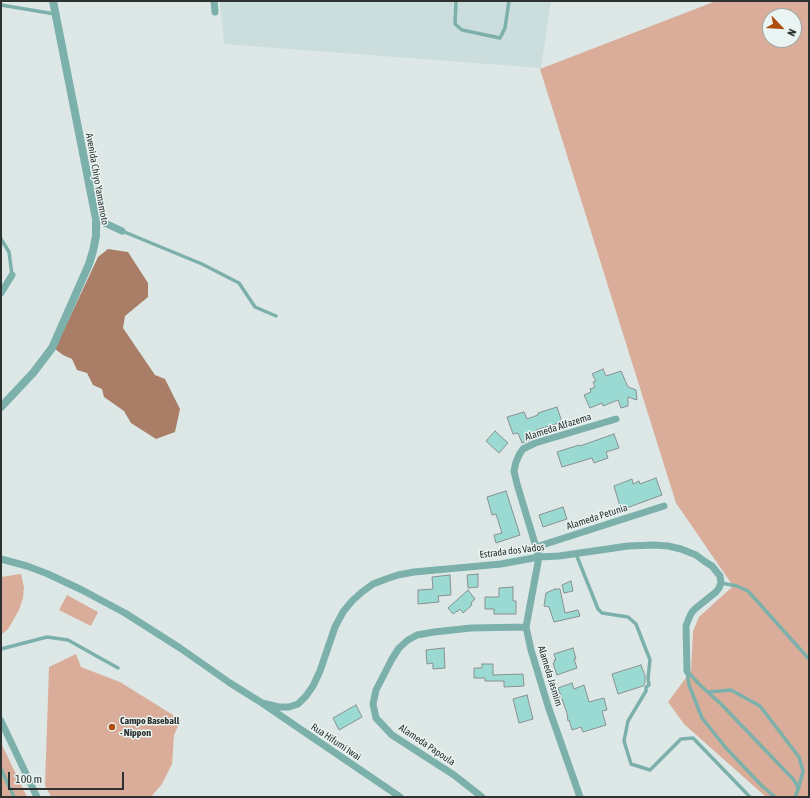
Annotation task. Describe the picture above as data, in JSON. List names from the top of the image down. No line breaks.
{"streets":{"street":["Avenida Chiyo Yamamoto","Alameda Alfazema","Alameda Petunia","Estrada dos Vados","Alameda Jasmim","Rua Hifumi Iwai","Alameda Papoula"]},"crossings":[["Alameda Alfazema","Alameda Petunia"],["Alameda Alfazema","Estrada dos Vados"],["Alameda Alfazema","Alameda Jasmim"],["Estrada dos Vados","Alameda Jasmim"],["Estrada dos Vados","Rua Hifumi Iwai"],["Alameda Jasmim","Alameda Papoula"]],"places":["Campo Baseball - Nippon"],"scale_bar":"100 m","north":"bottom right"}
